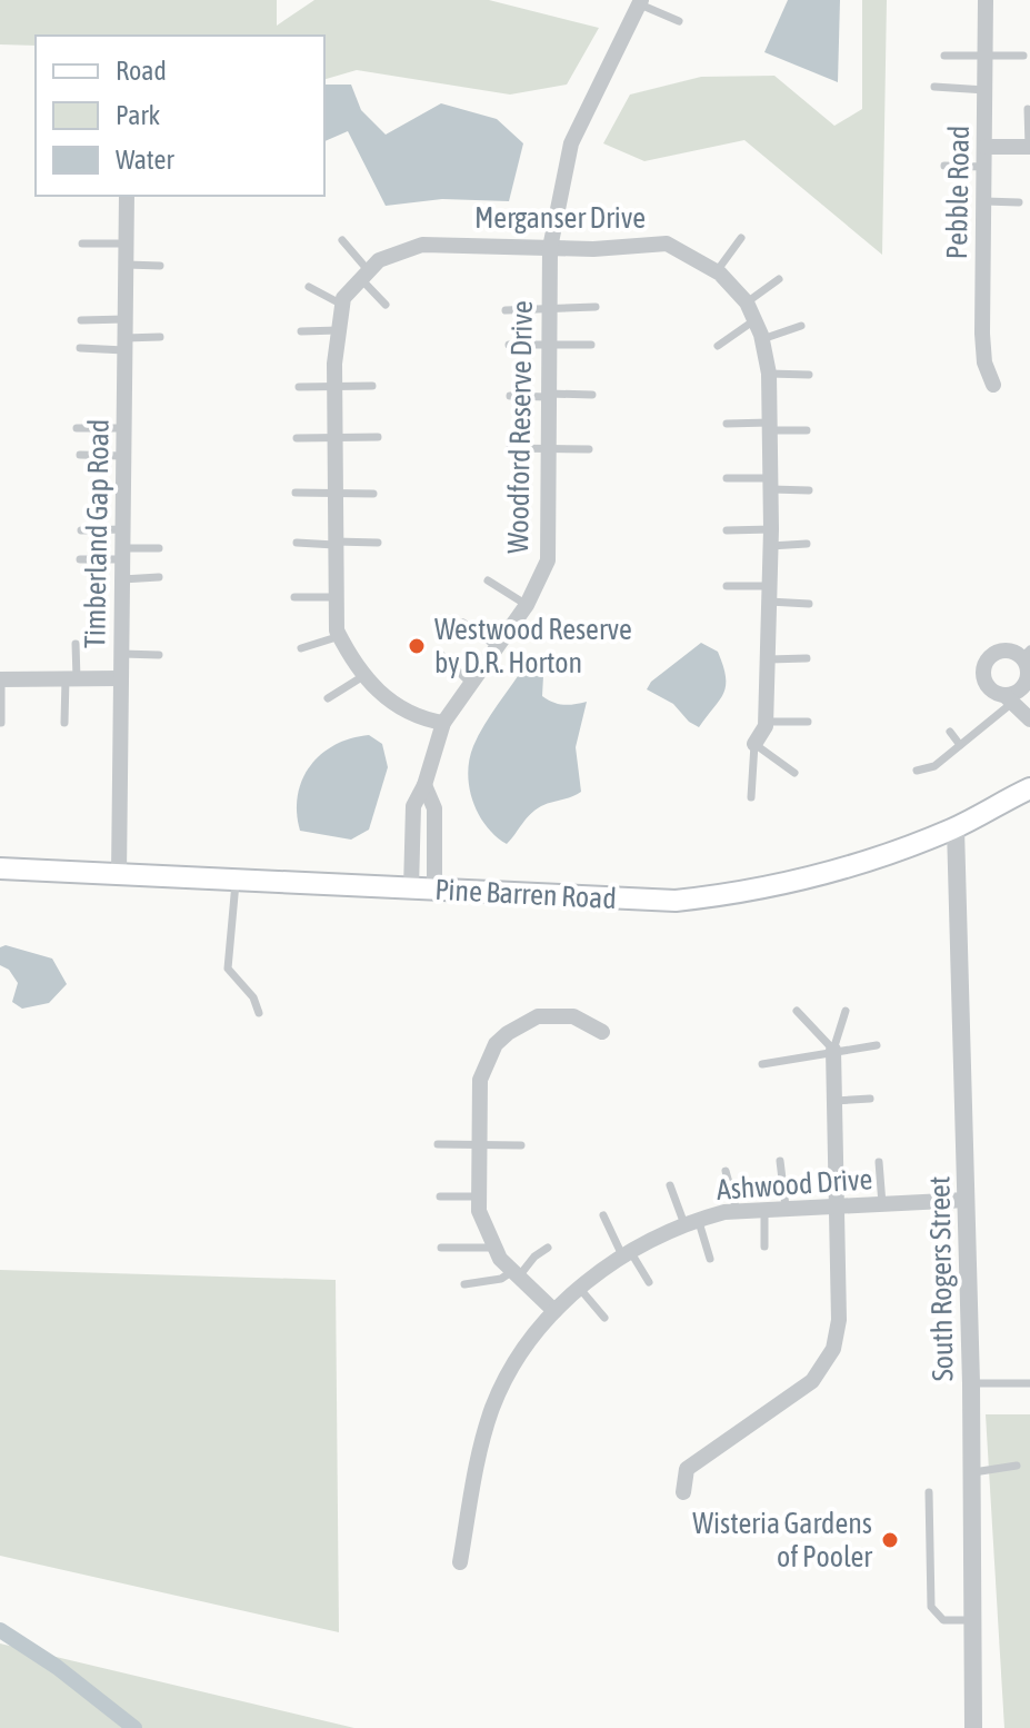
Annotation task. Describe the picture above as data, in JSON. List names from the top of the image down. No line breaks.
{"streets":{"main road":["Pine Barren Road"],"street":["Pebble Road","Merganser Drive","Woodford Reserve Drive","Timberland Gap Road","Ashwood Drive","South Rogers Street"]},"crossings":[["Merganser Drive","Woodford Reserve Drive"],["Woodford Reserve Drive","Pine Barren Road"],["Timberland Gap Road","Pine Barren Road"],["Pine Barren Road","South Rogers Street"],["Ashwood Drive","South Rogers Street"]],"places":["Westwood Reserve by D.R. Horton","Wisteria Gardens of Pooler"],"legend":["Road","Park","Water"]}
